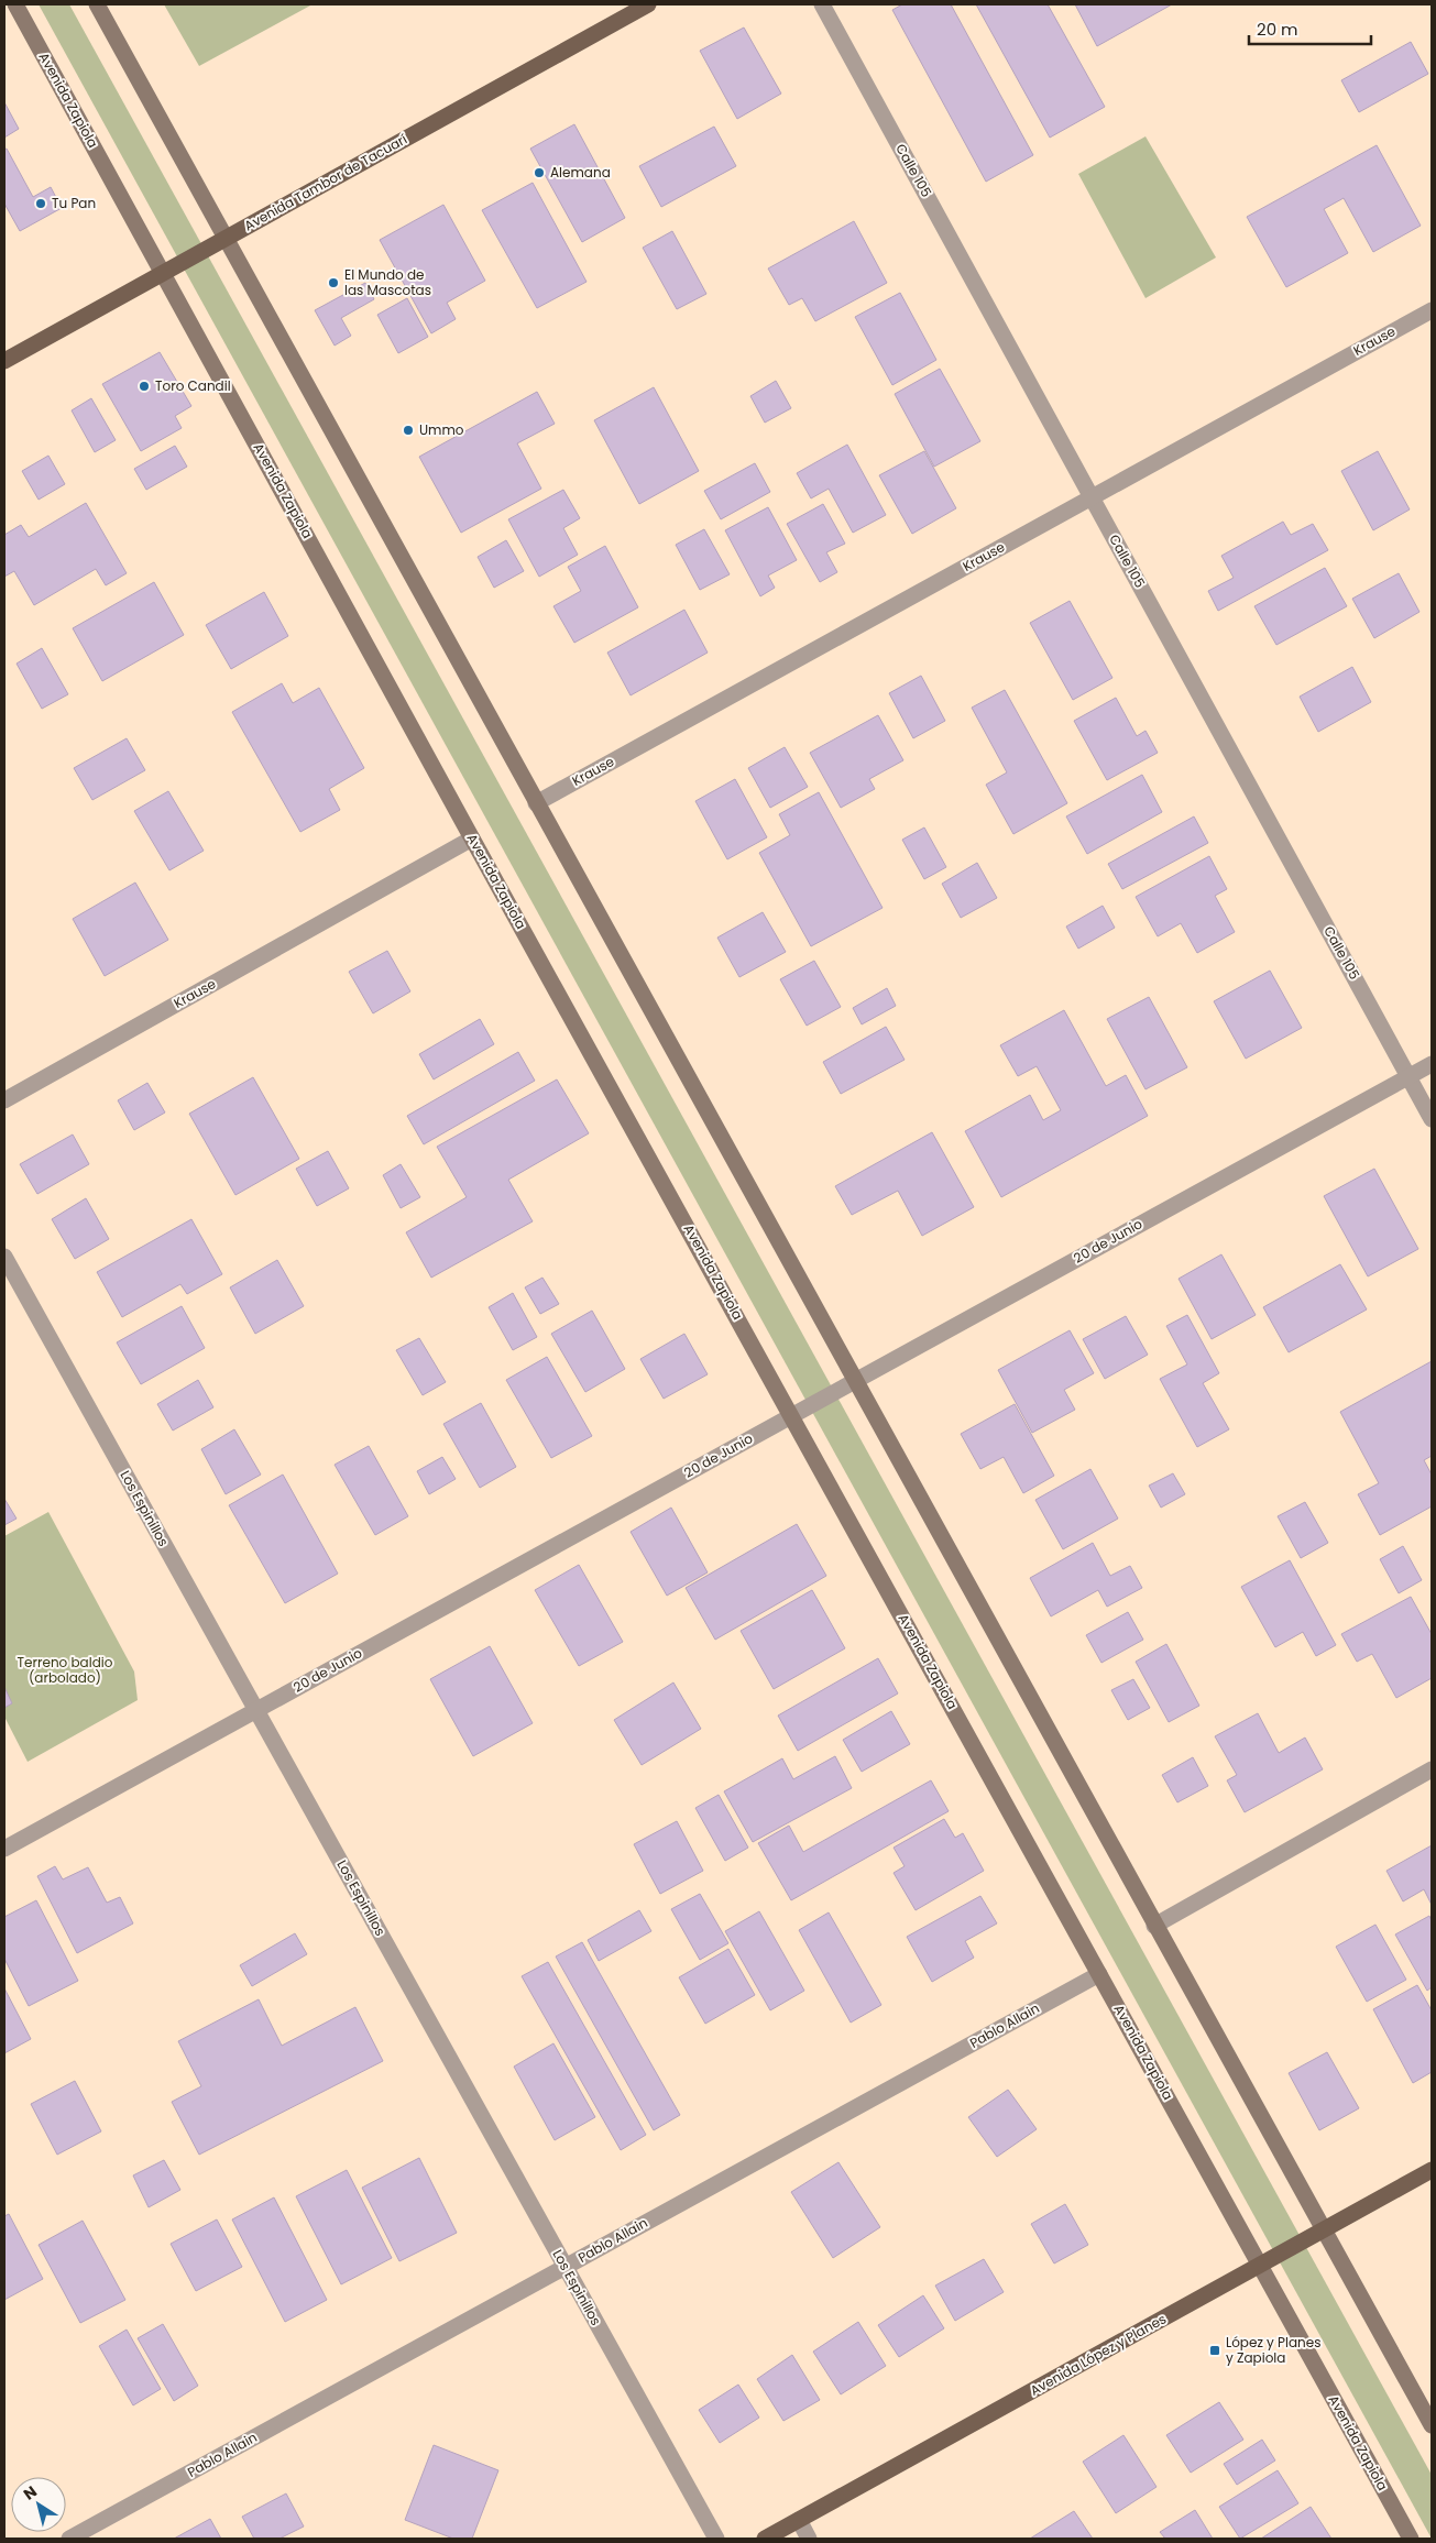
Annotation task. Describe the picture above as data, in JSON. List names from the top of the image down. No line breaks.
{"streets":{"main road":["Avenida Zapiola","Avenida Tambor de Tacuarí","Avenida López y Planes"],"street":["Calle 105","Krause","20 de Junio","Los Espinillos","Pablo Allain"]},"crossings":[["Avenida Zapiola","Avenida Tambor de Tacuarí"],["Avenida Zapiola","Krause"],["Avenida Zapiola","20 de Junio"],["Avenida Zapiola","Pablo Allain"],["Avenida Zapiola","Avenida López y Planes"],["Calle 105","Krause"],["Calle 105","20 de Junio"],["20 de Junio","Los Espinillos"],["Los Espinillos","Pablo Allain"]],"parks":["Terreno baldio (arbolado)"],"places":{"other":["Alemana","Tu Pan","El Mundo de las Mascotas","Toro Candil","Ummo"],"transit":["López y Planes y Zapiola"]},"scale_bar":"20 m","north":"top left"}
